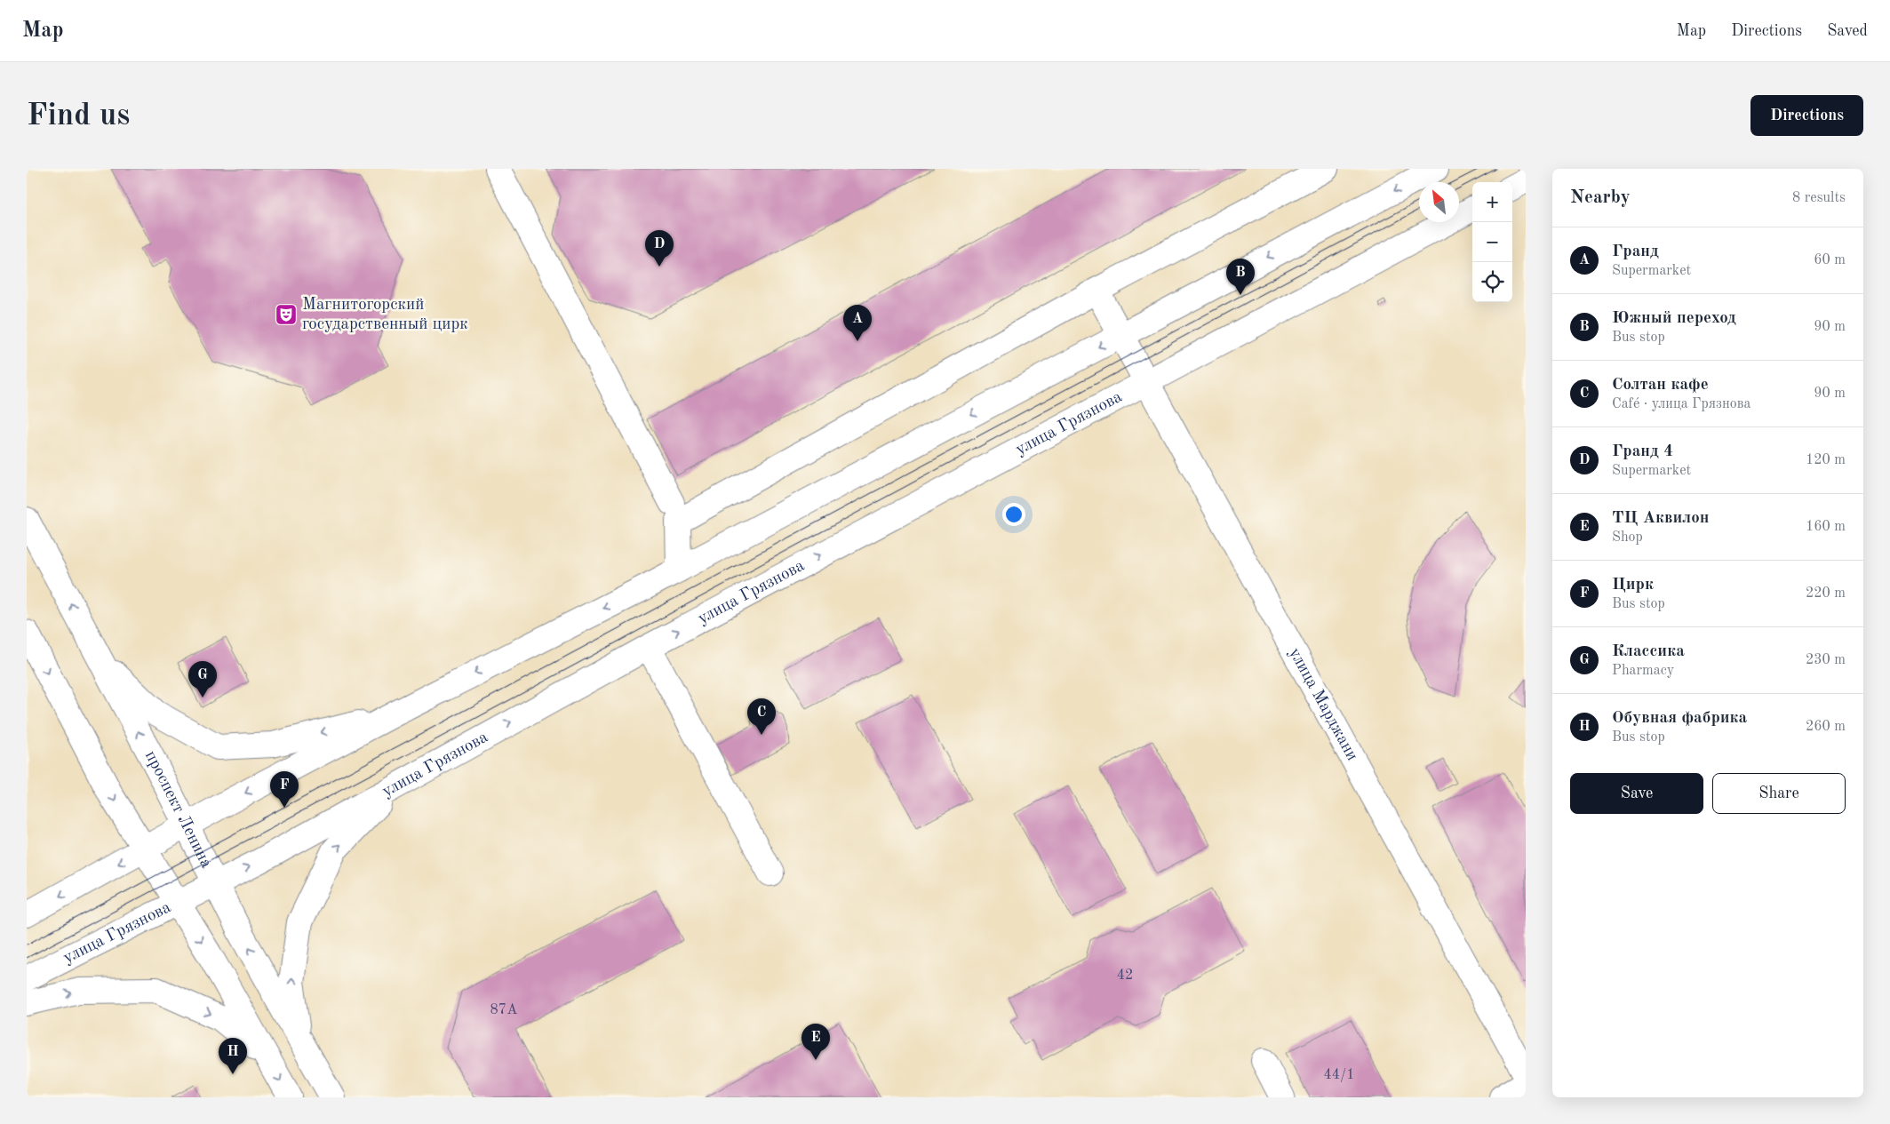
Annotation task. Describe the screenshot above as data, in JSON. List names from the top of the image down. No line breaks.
{"streets":{"main road":["улица Грязнова","улица Марджани","проспект Ленина"]},"crossings":[["улица Грязнова","улица Марджани"],["улица Грязнова","проспект Ленина"]],"places":{"theatre":["Магнитогорский государственный цирк"]},"house_numbers":["42","87А","44/1"],"north":"top left","page":{"header":"Map","nav":["Map","Directions","Saved"],"buttons":["Directions",["Save","Share"]],"title":"Find us","heading":["Nearby","8 results"],"map_buttons":["+","−"],"list":[{"mark":"A","name":"Гранд","note":"Supermarket","value":"60 m"},{"mark":"B","name":"Южный переход","note":"Bus stop","value":"90 m"},{"mark":"C","name":"Солтан кафе","note":"Café · улица Грязнова","value":"90 m"},{"mark":"D","name":"Гранд 4","note":"Supermarket","value":"120 m"},{"mark":"E","name":"ТЦ Аквилон","note":"Shop","value":"160 m"},{"mark":"F","name":"Цирк","note":"Bus stop","value":"220 m"},{"mark":"G","name":"Классика","note":"Pharmacy","value":"230 m"},{"mark":"H","name":"Обувная фабрика","note":"Bus stop","value":"260 m"}],"pins":["D","B","A","G","C","F","E","H"]}}
